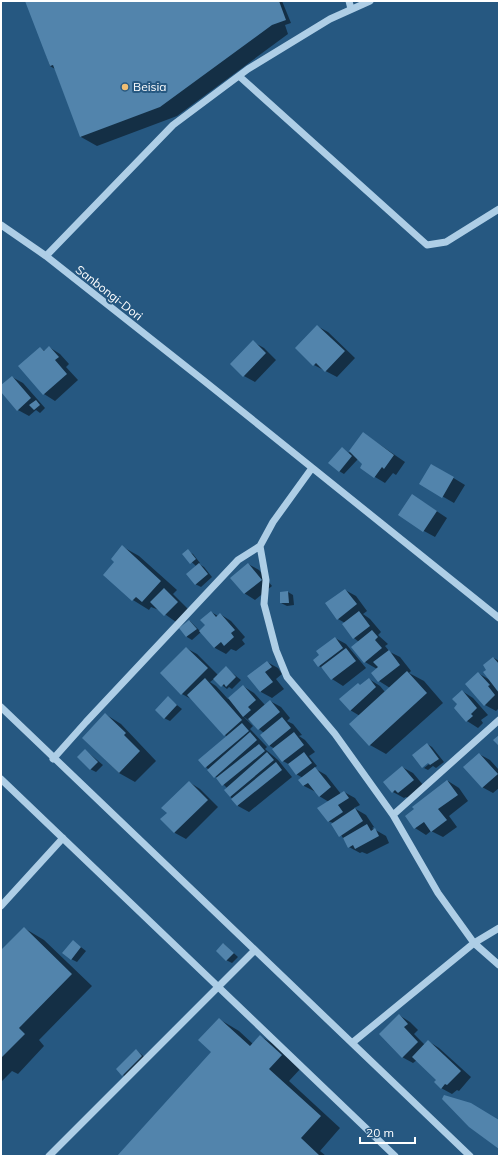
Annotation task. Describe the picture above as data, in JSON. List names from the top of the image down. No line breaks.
{"streets":{"street":["Sanbongi-Dori"]},"places":["Beisia"],"scale_bar":"20 m"}
